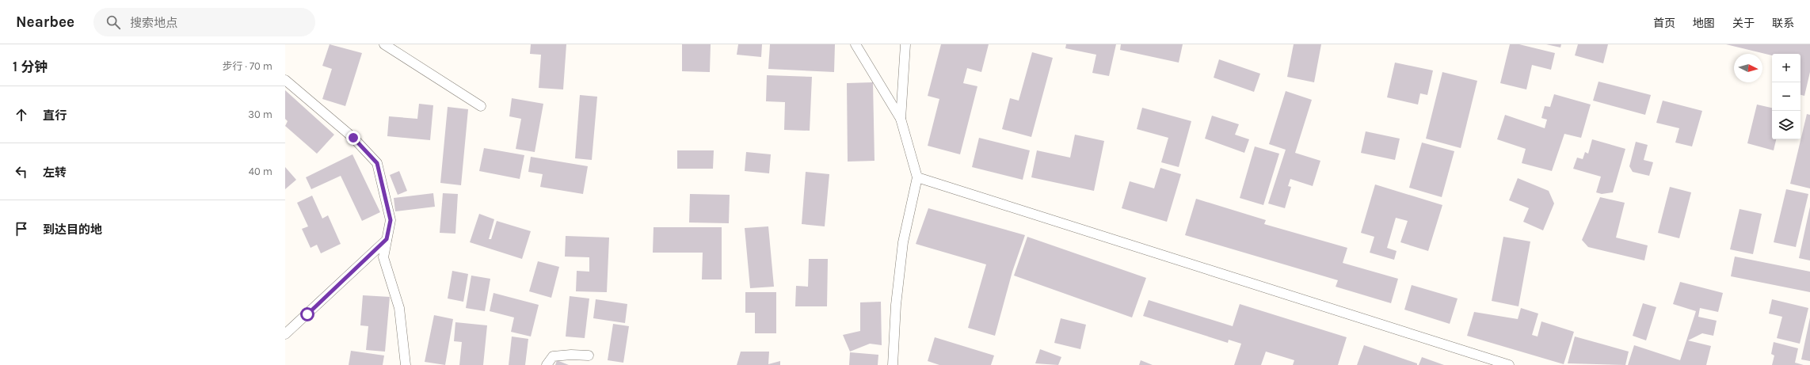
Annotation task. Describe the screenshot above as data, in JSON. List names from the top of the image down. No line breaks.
{"north":"right","page":{"header":"Nearbee","search":"搜索地点","nav":["首页","地图","关于","联系"],"heading":["1 分钟","步行 · 70 m"],"map_buttons":["+","−"],"list":[["直行","30 m"],["左转","40 m"],"到达目的地"]}}
